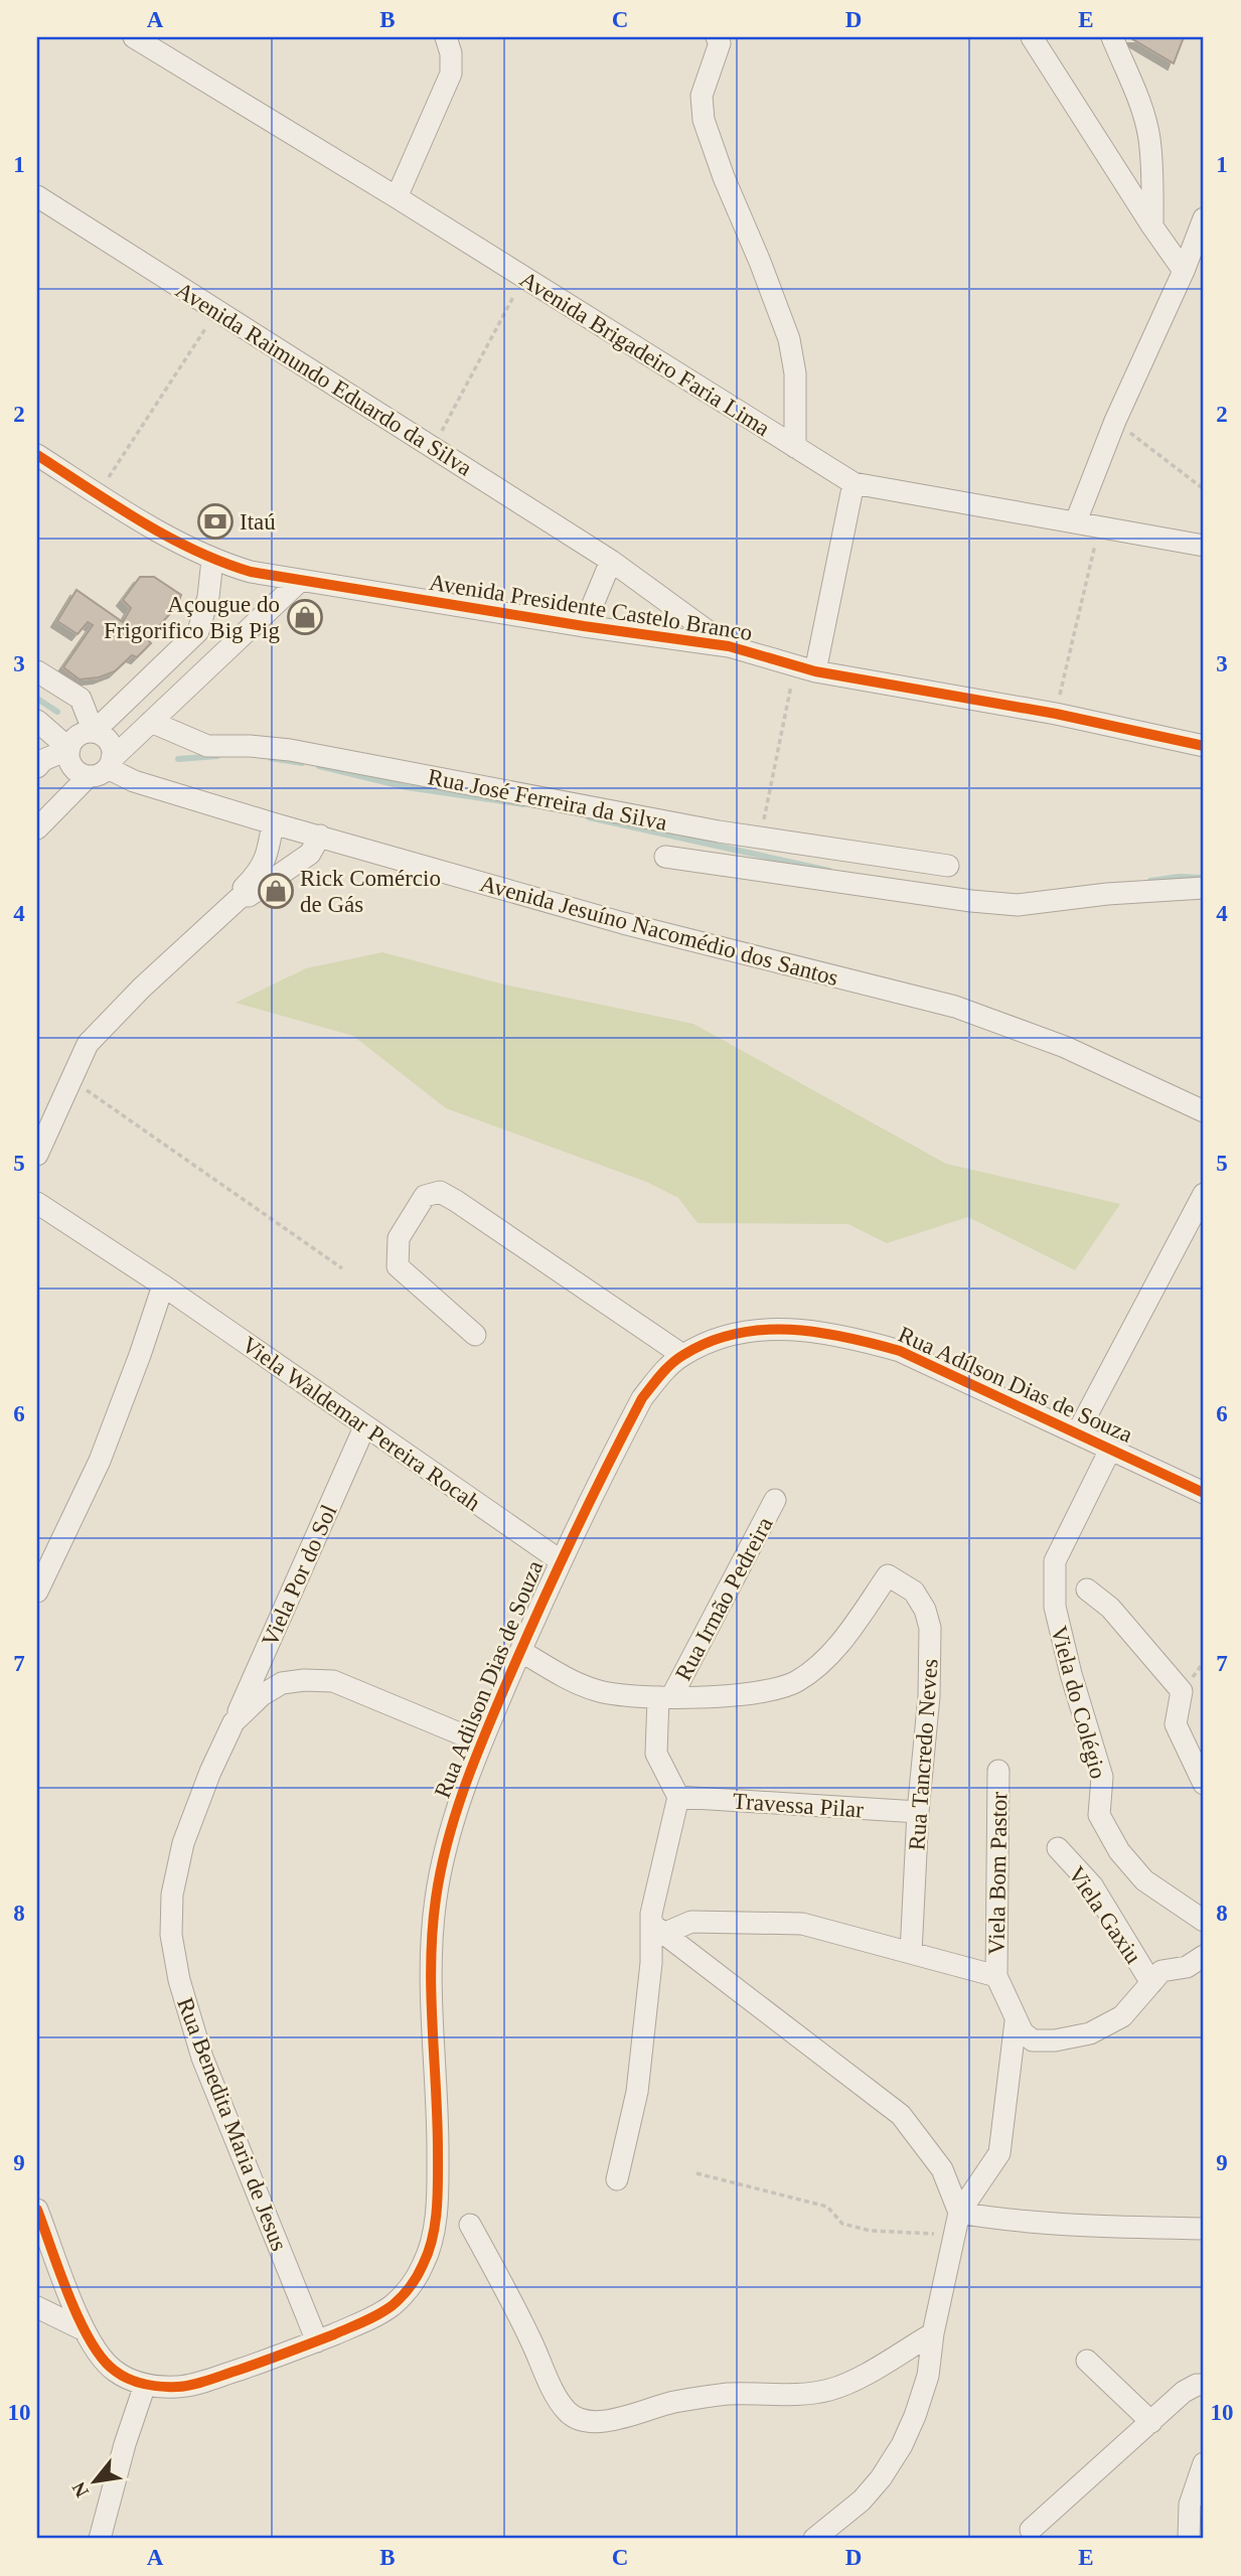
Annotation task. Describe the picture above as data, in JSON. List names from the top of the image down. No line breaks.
{"streets":{"street":["Avenida Brigadeiro Faria Lima","Avenida Raimundo Eduardo da Silva","Avenida Presidente Castelo Branco","Rua José Ferreira da Silva","Avenida Jesuíno Nacomédio dos Santos","Rua Adílson Dias de Souza","Viela Waldemar Pereira Rocah","Viela Por do Sol","Rua Irmão Pedreira","Rua Adilson Dias de Souza","Viela do Colégio","Rua Tancredo Neves","Travessa Pilar","Viela Bom Pastor","Viela Gaxiu","Rua Benedita Maria de Jesus"]},"crossings":[["Avenida Raimundo Eduardo da Silva","Avenida Presidente Castelo Branco"],["Rua Adílson Dias de Souza","Rua Adilson Dias de Souza"],["Rua Adílson Dias de Souza","Viela do Colégio"],["Viela Waldemar Pereira Rocah","Viela Por do Sol"],["Viela Waldemar Pereira Rocah","Rua Adilson Dias de Souza"],["Viela Por do Sol","Rua Benedita Maria de Jesus"],["Rua Irmão Pedreira","Rua Tancredo Neves"],["Rua Adilson Dias de Souza","Rua Benedita Maria de Jesus"],["Rua Tancredo Neves","Travessa Pilar"]],"places":{"bank":["Itaú"],"shop":["Açougue do Frigorifico Big Pig","Rick Comércio de Gás"]},"north":"bottom left","grid":{"columns":["A","B","C","D","E"],"rows":["1","2","3","4","5","6","7","8","9","10"]}}
